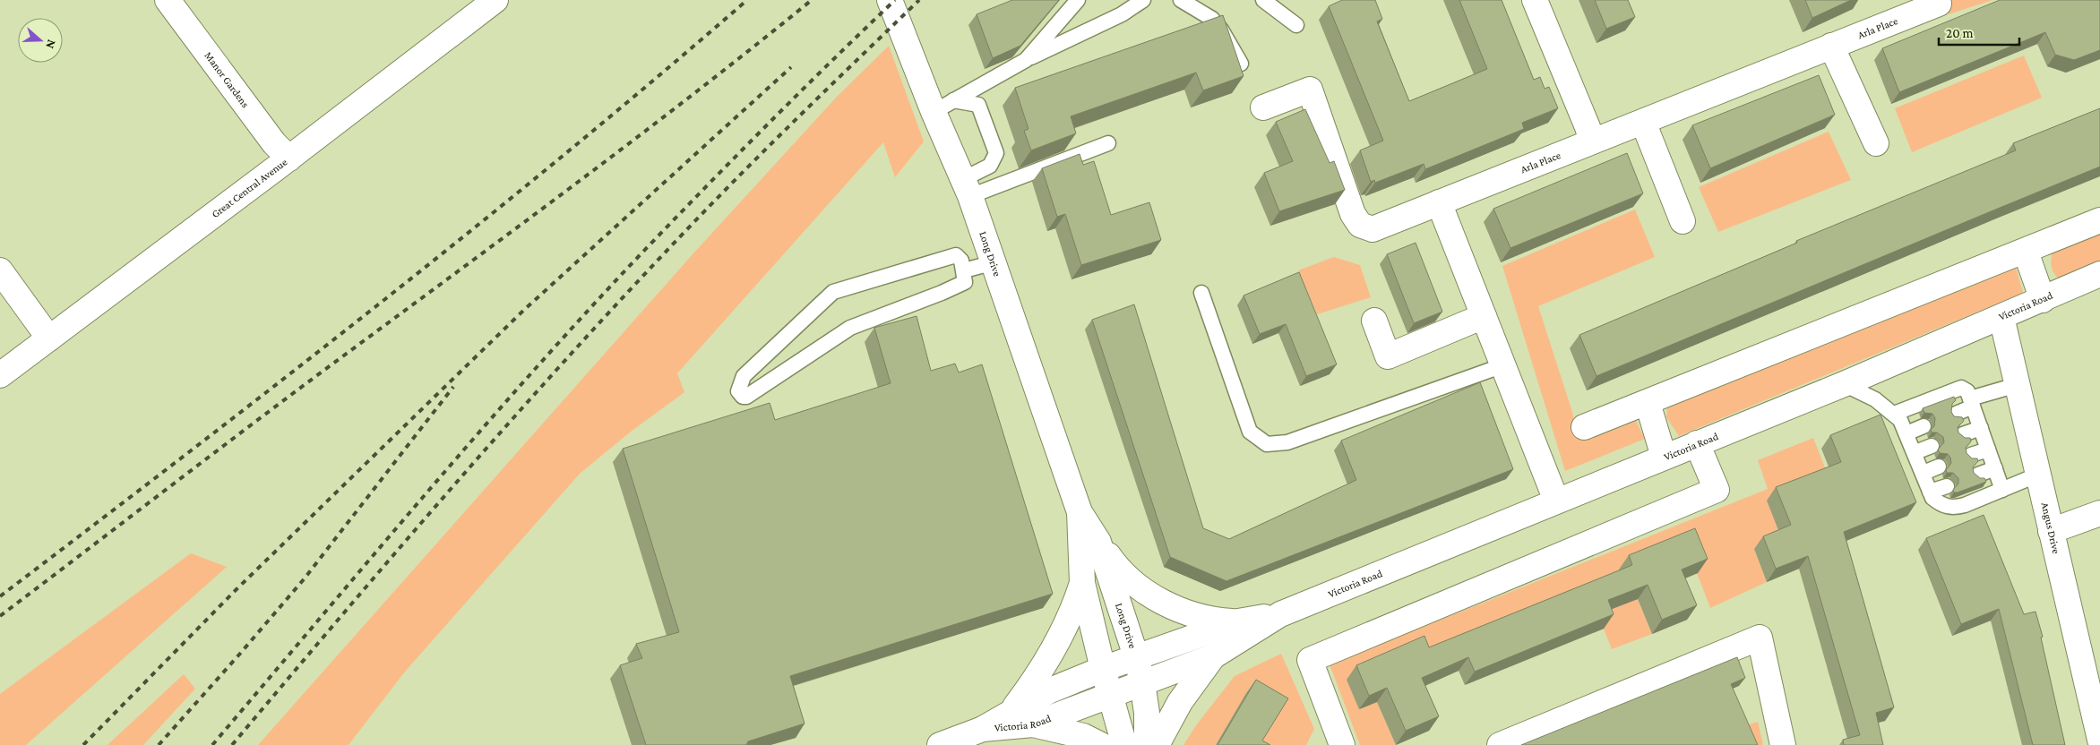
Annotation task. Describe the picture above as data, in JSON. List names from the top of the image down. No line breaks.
{"streets":{"street":["Arla Place","Manor Gardens","Great Central Avenue","Long Drive","Victoria Road","Angus Drive"]},"crossings":[["Manor Gardens","Great Central Avenue"],["Long Drive","Victoria Road"],["Victoria Road","Angus Drive"]],"scale_bar":"20 m","north":"right"}
